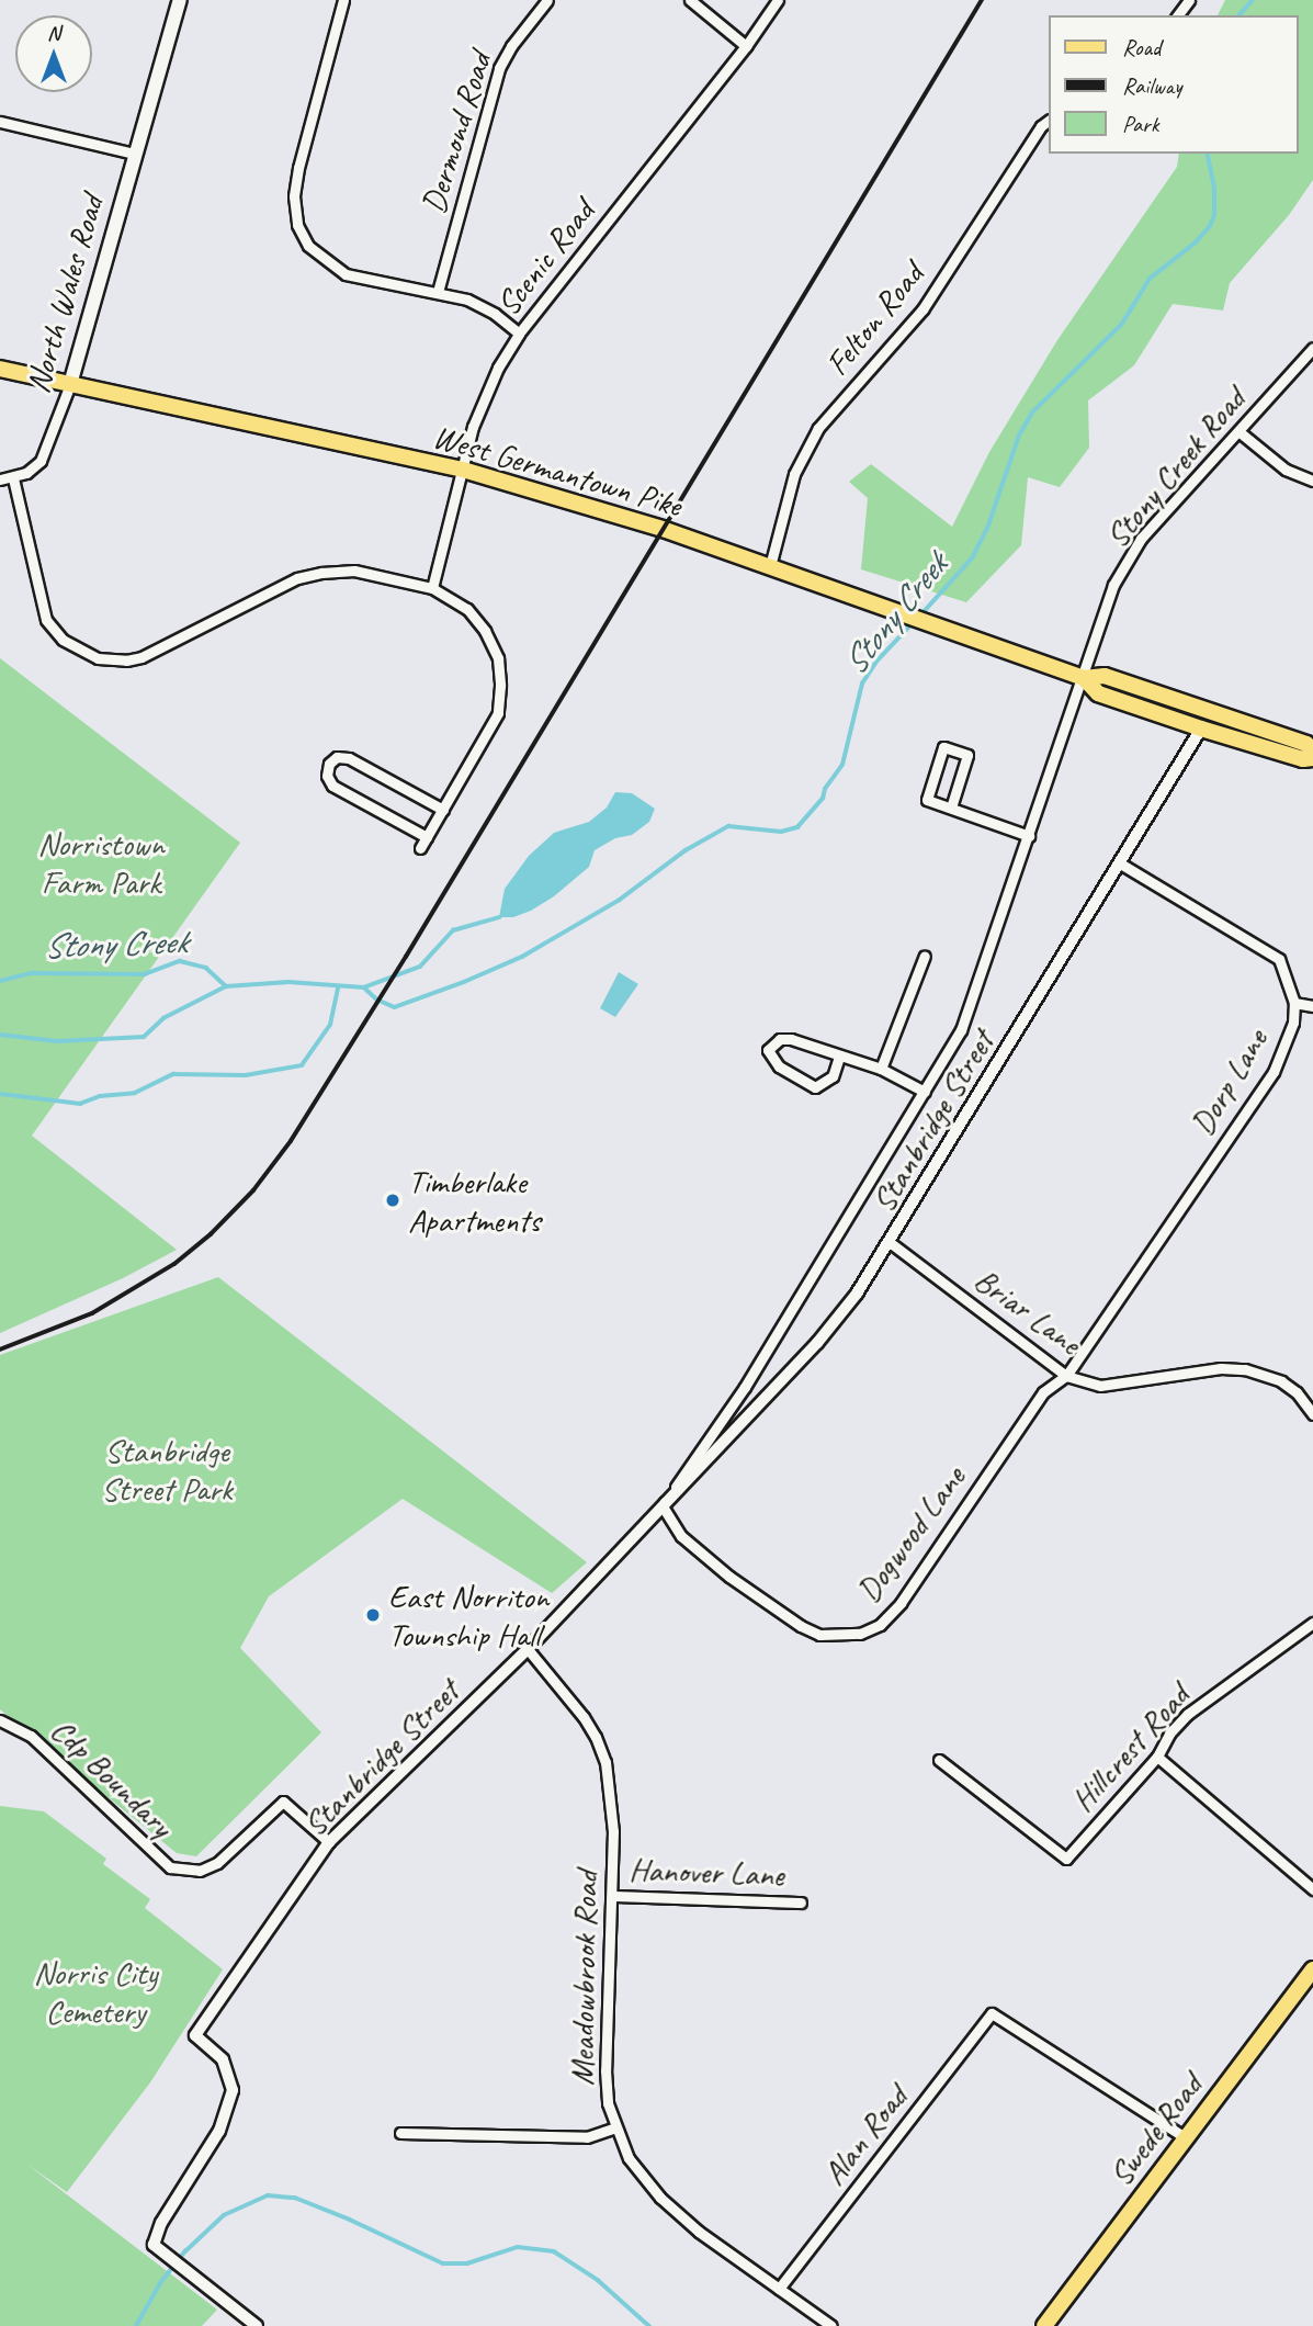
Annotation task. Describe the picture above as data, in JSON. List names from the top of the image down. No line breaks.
{"streets":{"main road":["North Wales Road","West Germantown Pike","Swede Road"],"street":["Dermond Road","Scenic Road","Felton Road","Stony Creek Road","Dorp Lane","Stanbridge Street","Briar Lane","Dogwood Lane","Hillcrest Road","Cdp Boundary","Hanover Lane","Meadowbrook Road","Alan Road"]},"crossings":[["Scenic Road","West Germantown Pike"],["North Wales Road","West Germantown Pike"],["Felton Road","West Germantown Pike"],["Stony Creek Road","West Germantown Pike"],["Stony Creek Road","Stanbridge Street"],["West Germantown Pike","Stanbridge Street"],["Dorp Lane","Stanbridge Street"],["Dorp Lane","Briar Lane"],["Dorp Lane","Dogwood Lane"],["Stanbridge Street","Briar Lane"],["Stanbridge Street","Dogwood Lane"],["Stanbridge Street","Cdp Boundary"],["Stanbridge Street","Meadowbrook Road"],["Briar Lane","Dogwood Lane"],["Hanover Lane","Meadowbrook Road"],["Meadowbrook Road","Alan Road"],["Swede Road","Alan Road"]],"water":["Stony Creek"],"parks":["Norristown Farm Park","Stanbridge Street Park","Norris City Cemetery"],"places":["Timberlake Apartments","East Norriton Township Hall"],"legend":["Road","Railway","Park"],"north":"top"}
